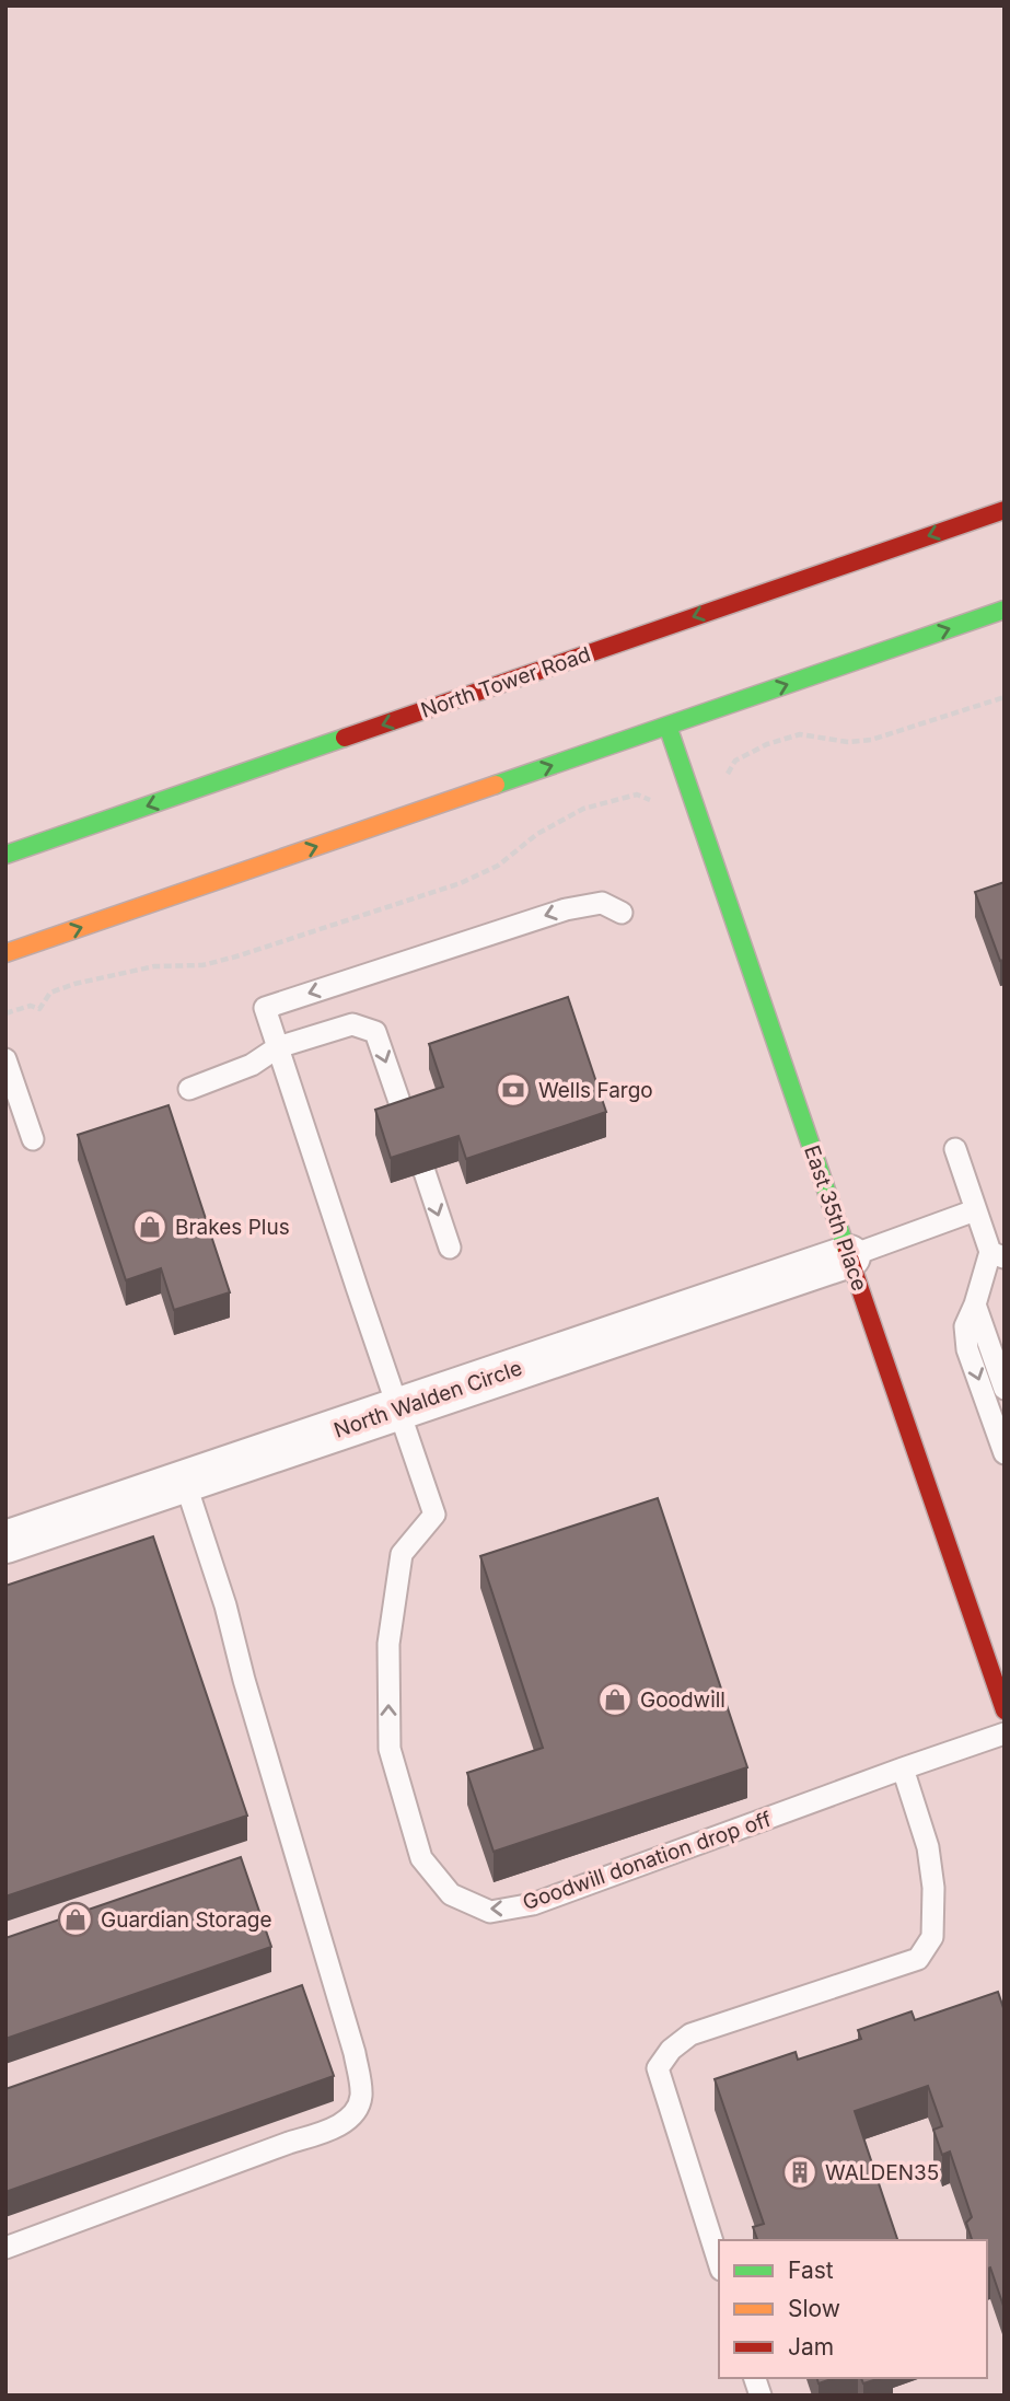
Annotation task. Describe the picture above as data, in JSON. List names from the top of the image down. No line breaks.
{"streets":{"main road":["North Tower Road","East 35th Place"],"street":["North Walden Circle"],"lane":["Goodwill donation drop off"]},"crossings":[["East 35th Place","North Walden Circle"],["North Walden Circle","Goodwill donation drop off"]],"places":{"bank":["Wells Fargo"],"shop":["Brakes Plus","Goodwill","Guardian Storage"],"building":["WALDEN35"]},"legend":["Fast","Slow","Jam"]}
